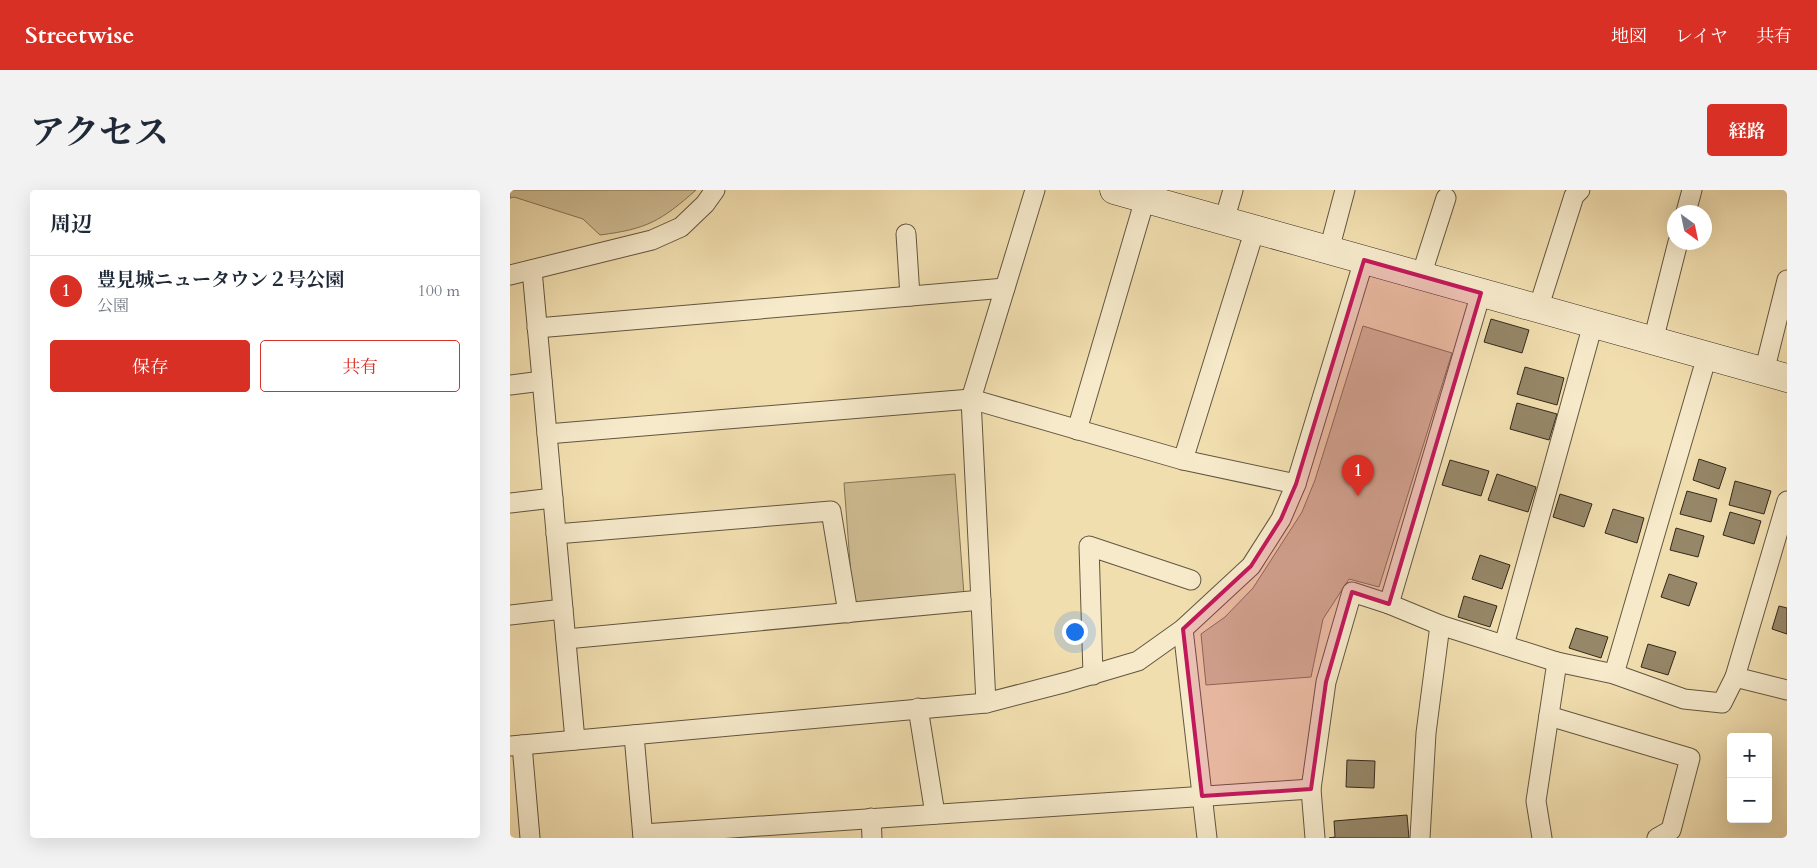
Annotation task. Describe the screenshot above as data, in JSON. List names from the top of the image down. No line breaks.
{"north":"bottom right","page":{"header":"Streetwise","nav":["地図","レイヤ","共有"],"title":"アクセス","buttons":["経路",["保存","共有"]],"heading":"周辺","list":[{"mark":"1","name":"豊見城ニュータウン２号公園","note":"公園","value":"100 m"}],"pins":"1","map_buttons":["+","−"]}}
